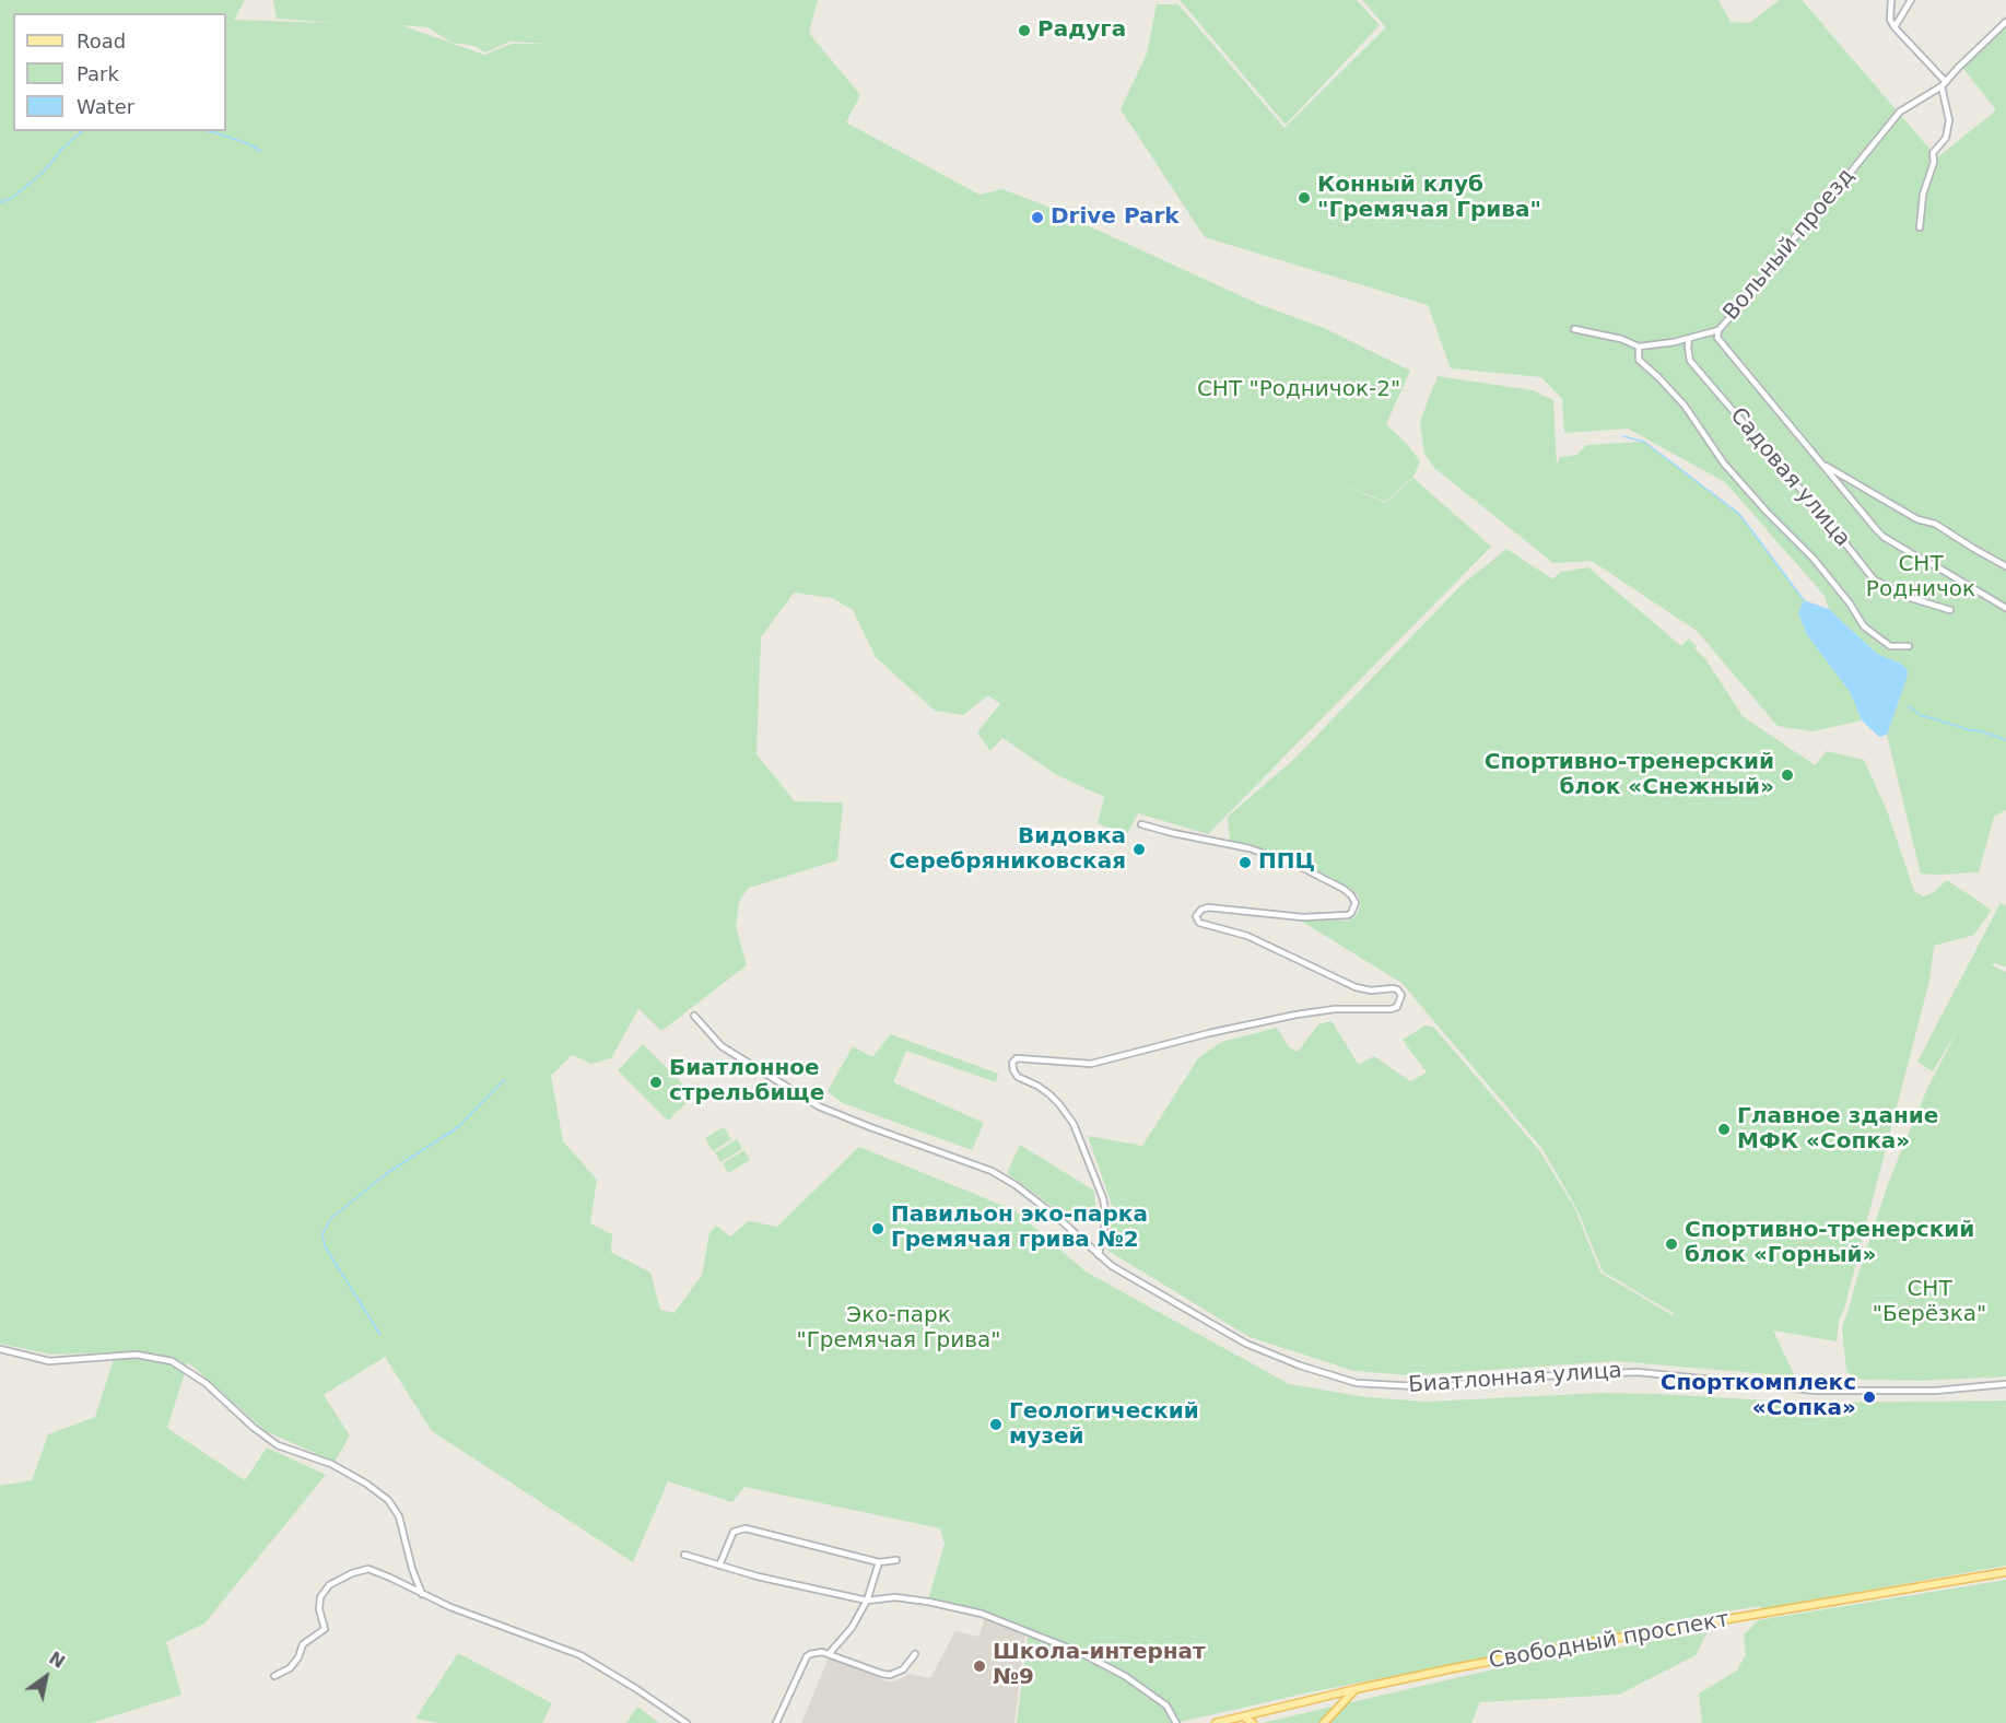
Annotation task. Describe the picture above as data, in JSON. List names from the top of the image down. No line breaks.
{"streets":{"main road":["Свободный проспект"],"street":["Вольный проезд","Садовая улица","Биатлонная улица"]},"crossings":[["Вольный проезд","Садовая улица"]],"parks":["СНТ \"Родничок-2\"","СНТ Родничок","СНТ \"Берёзка\"","Эко-парк \"Гремячая Грива\""],"places":["Радуга","Конный клуб \"Гремячая Грива\"","Drive Park","Спортивно-тренерский блок «Снежный»","Видовка Серебряниковская","ППЦ","Биатлонное стрельбище","Главное здание МФК «Сопка»","Павильон эко-парка Гремячая грива №2","Спортивно-тренерский блок «Горный»","Спорткомплекс «Сопка»","Геологический музей","Школа-интернат №9"],"legend":["Road","Park","Water"],"north":"top right"}
